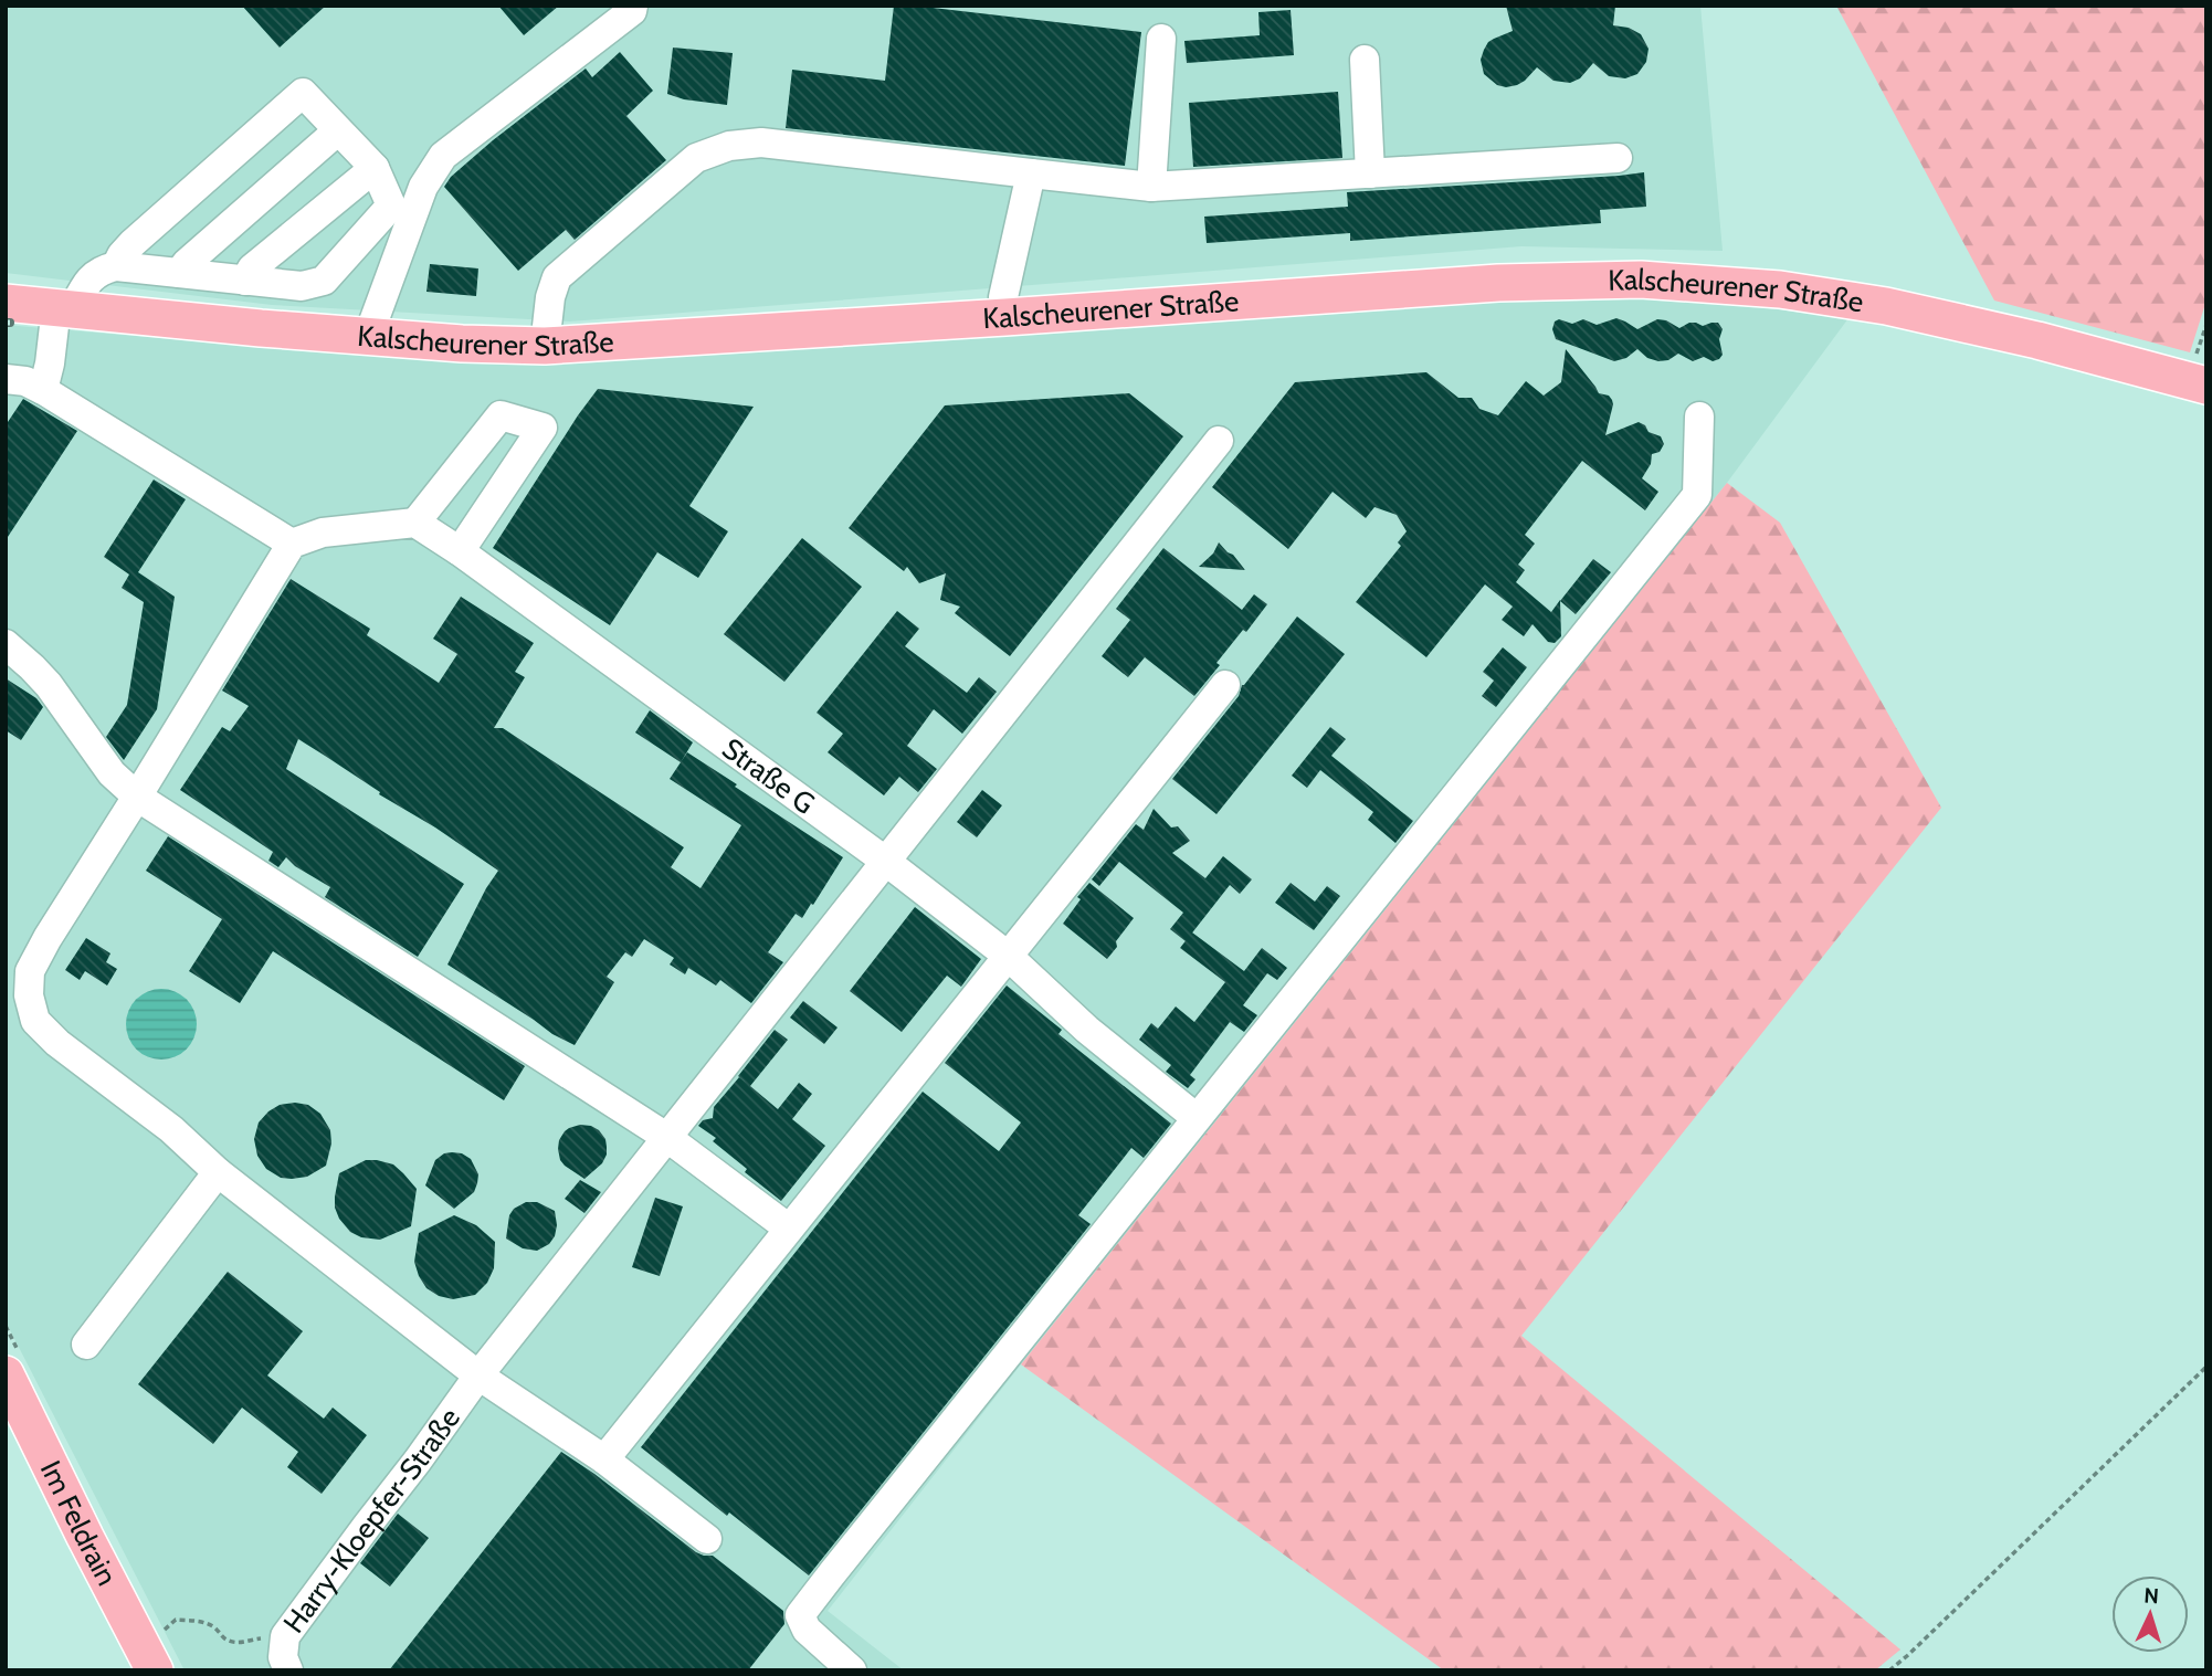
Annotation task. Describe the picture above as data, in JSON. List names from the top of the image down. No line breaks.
{"streets":{"main road":["Kalscheurener Straße","Im Feldrain"],"lane":["Straße G","Harry-Kloepfer-Straße"]},"crossings":[["Straße G","Harry-Kloepfer-Straße"]],"north":"top"}
